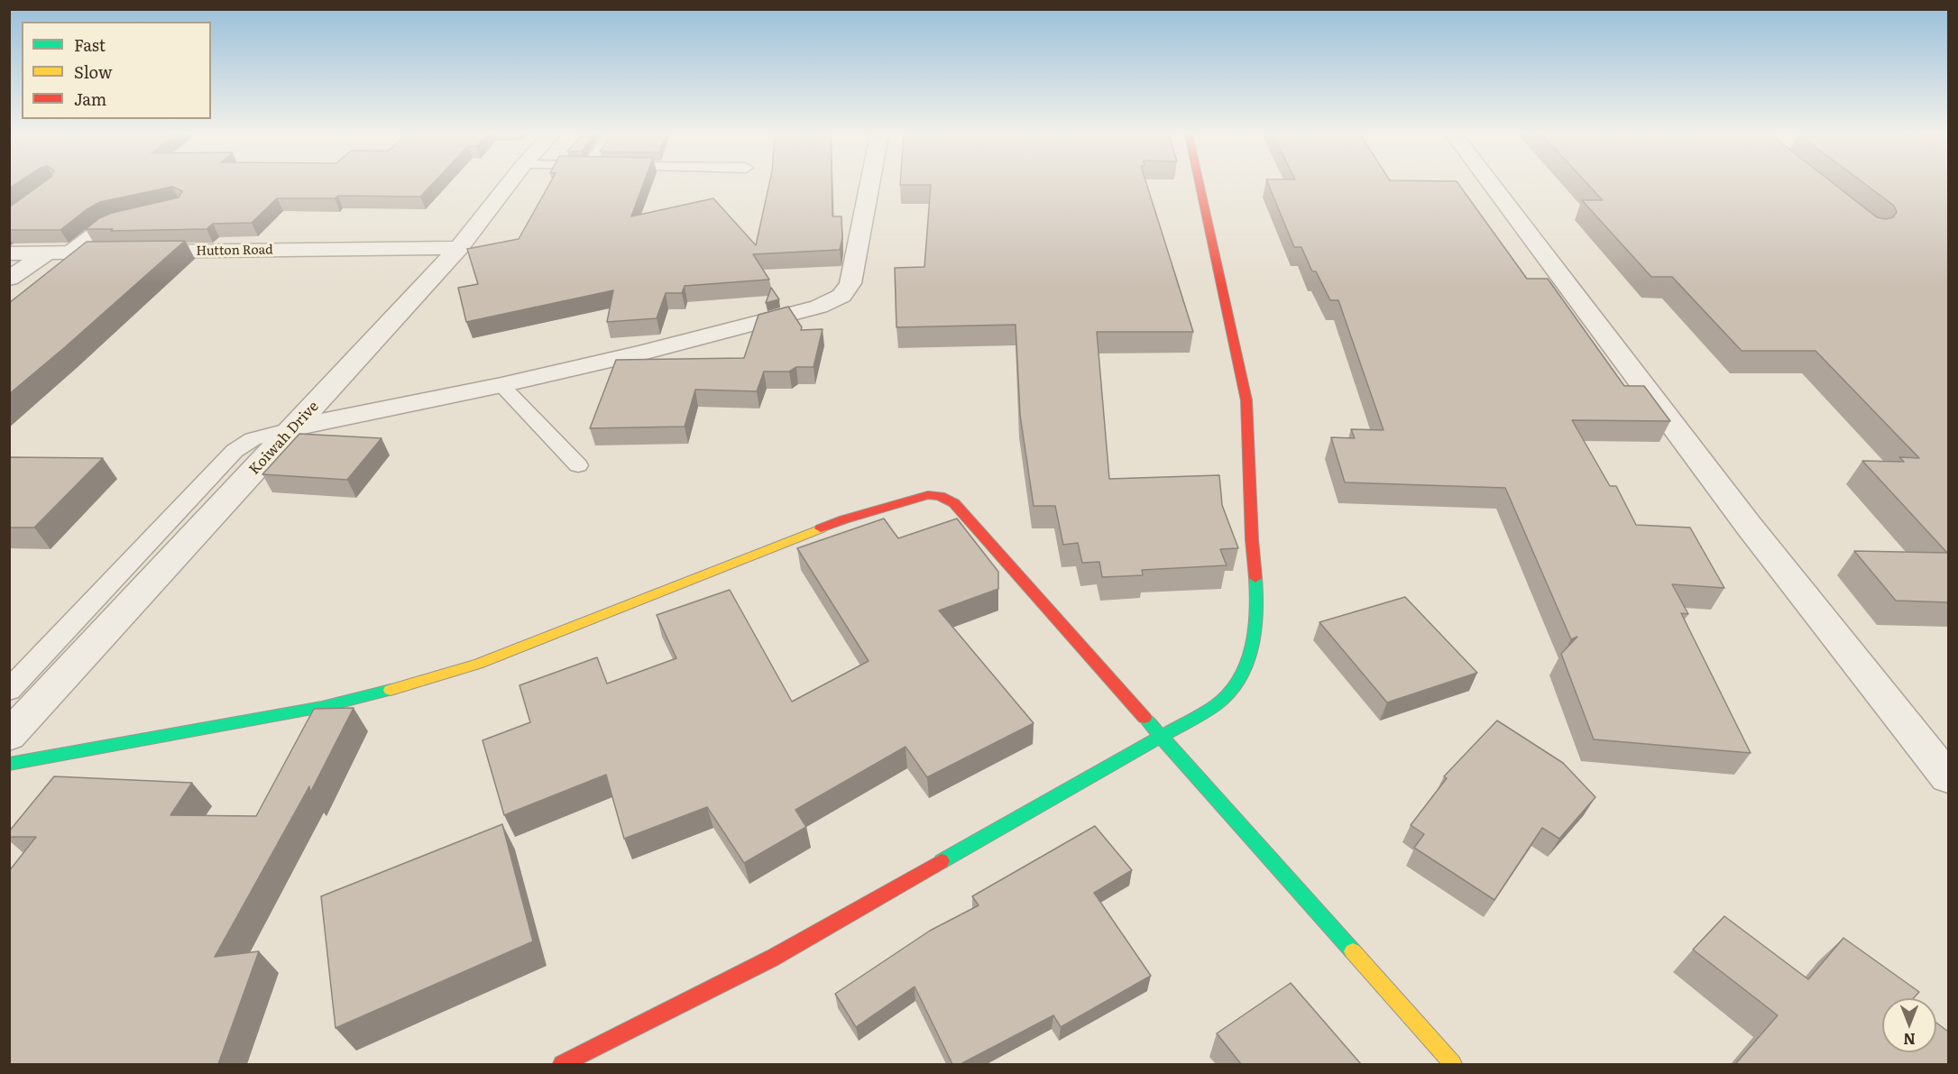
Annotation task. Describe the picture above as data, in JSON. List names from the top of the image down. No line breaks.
{"streets":{"street":["Hutton Road","Koiwah Drive"]},"crossings":[["Hutton Road","Koiwah Drive"]],"legend":["Fast","Slow","Jam"],"north":"bottom"}
